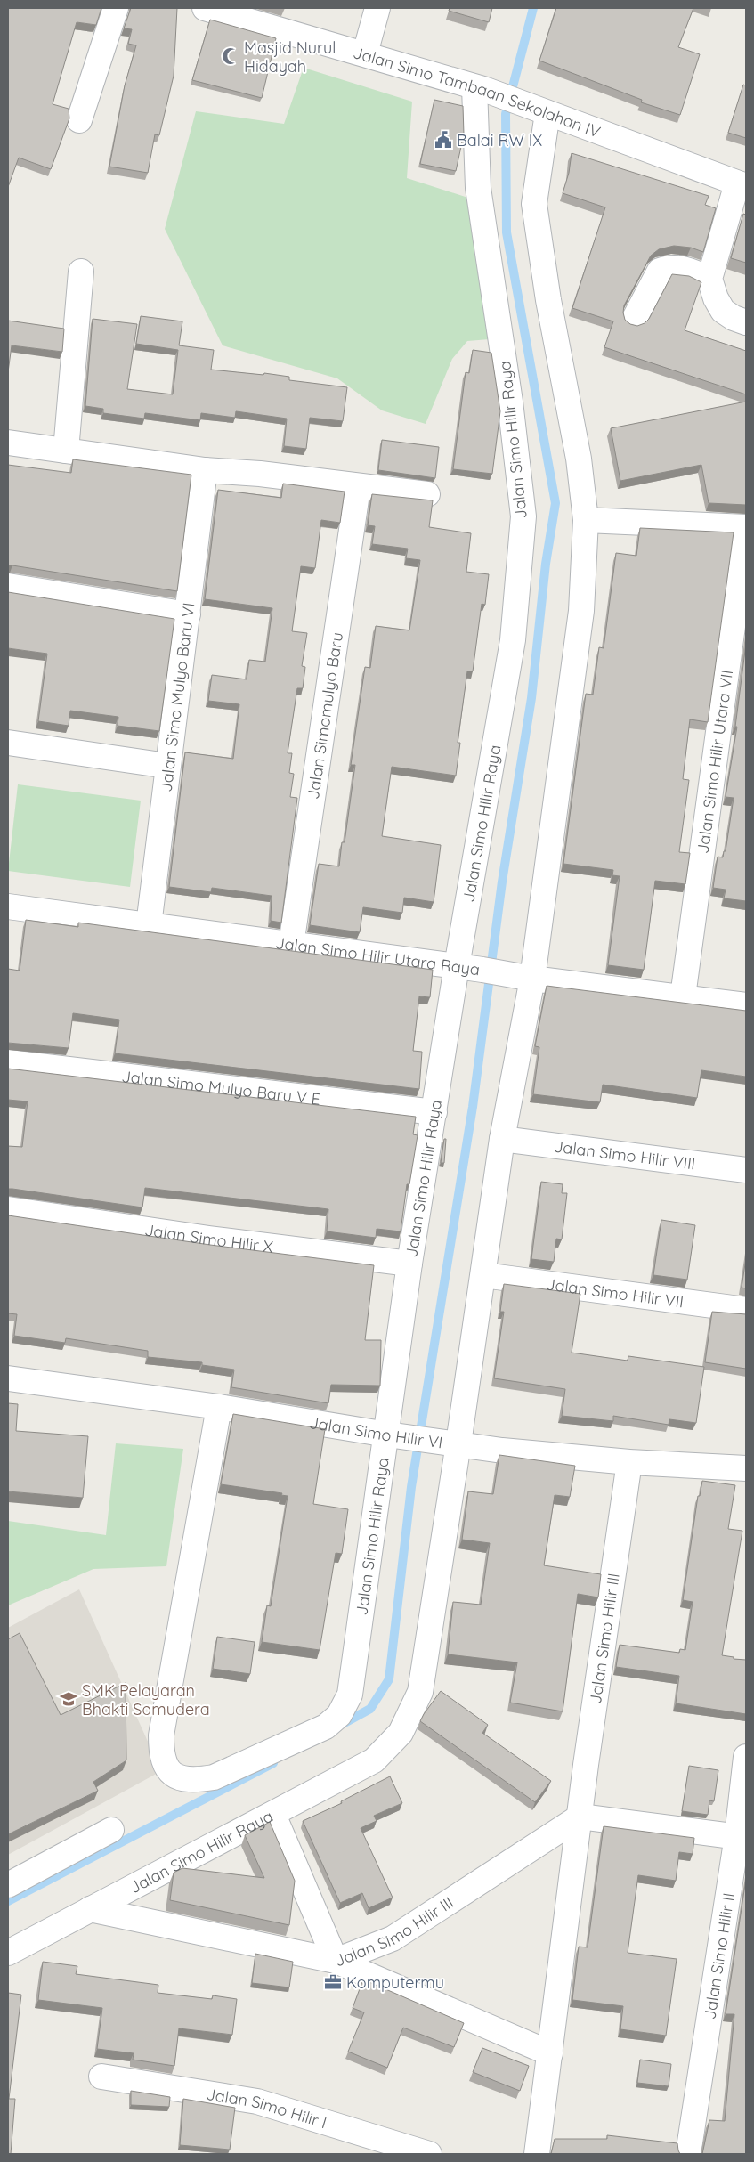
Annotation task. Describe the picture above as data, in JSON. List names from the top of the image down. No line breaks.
{"streets":{"street":["Jalan Simo Tambaan Sekolahan IV","Jalan Simo Hilir Raya","Jalan Simo Mulyo Baru VI","Jalan Simomulyo Baru","Jalan Simo Hilir Utara VII","Jalan Simo Hilir Utara Raya","Jalan Simo Mulyo Baru V E","Jalan Simo Hilir VIII","Jalan Simo Hilir X","Jalan Simo Hilir VII","Jalan Simo Hilir VI","Jalan Simo Hilir III","Jalan Simo Hilir II","Jalan Simo Hilir I"]},"crossings":[["Jalan Simo Tambaan Sekolahan IV","Jalan Simo Hilir Raya"],["Jalan Simo Hilir Raya","Jalan Simo Hilir Utara Raya"],["Jalan Simo Hilir Raya","Jalan Simo Mulyo Baru V E"],["Jalan Simo Hilir Raya","Jalan Simo Hilir VIII"],["Jalan Simo Hilir Raya","Jalan Simo Hilir X"],["Jalan Simo Hilir Raya","Jalan Simo Hilir VII"],["Jalan Simo Hilir Raya","Jalan Simo Hilir VI"],["Jalan Simo Mulyo Baru VI","Jalan Simo Hilir Utara Raya"],["Jalan Simomulyo Baru","Jalan Simo Hilir Utara Raya"],["Jalan Simo Hilir Utara VII","Jalan Simo Hilir Utara Raya"],["Jalan Simo Hilir VI","Jalan Simo Hilir III"]],"places":{"mosque":["Masjid Nurul Hidayah"],"public building":["Balai RW IX"],"school or university":["SMK Pelayaran Bhakti Samudera"],"office":["Komputermu"]}}
